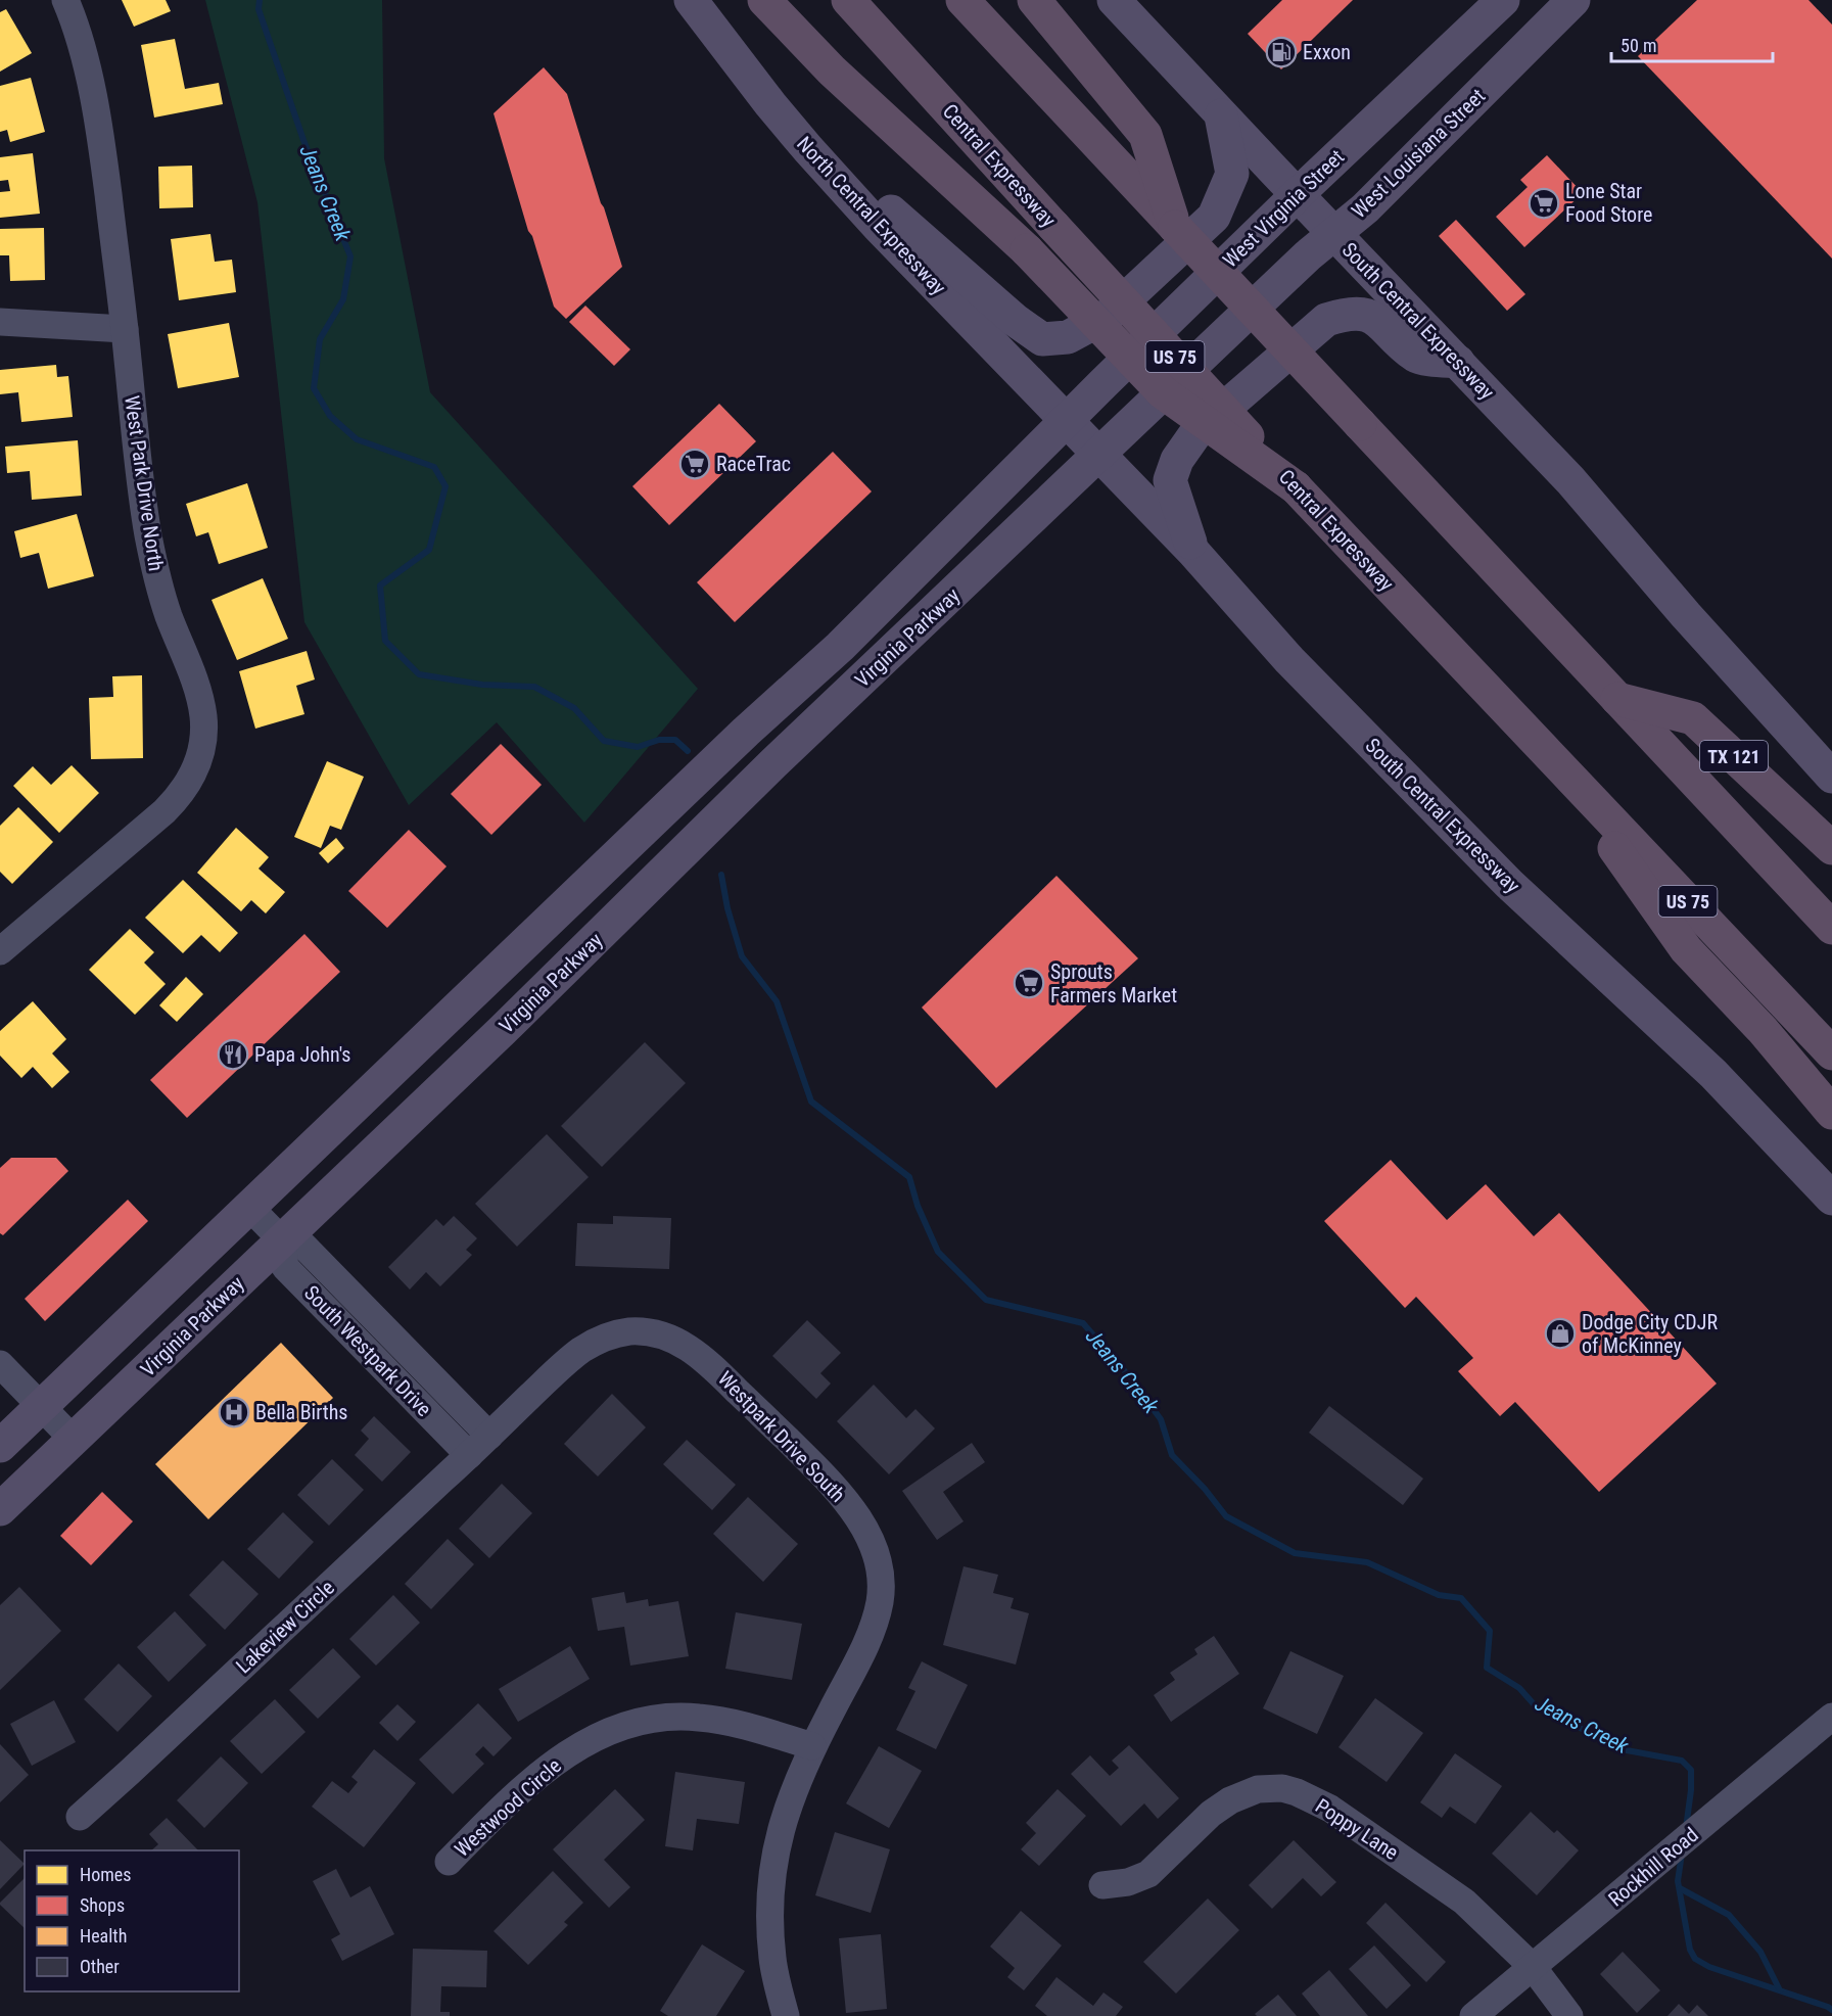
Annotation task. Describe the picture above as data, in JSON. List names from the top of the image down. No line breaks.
{"streets":{"highway":["Central Expressway","US 75","TX 121"],"main road":["West Louisiana Street","West Virginia Street","North Central Expressway","South Central Expressway","Virginia Parkway"],"street":["West Park Drive North","South Westpark Drive","Westpark Drive South","Lakeview Circle","Westwood Circle","Poppy Lane","Rockhill Road"]},"crossings":[["West Louisiana Street","South Central Expressway"],["West Louisiana Street","Virginia Parkway"],["West Virginia Street","North Central Expressway"],["West Virginia Street","South Central Expressway"],["West Virginia Street","Virginia Parkway"],["North Central Expressway","South Central Expressway"],["North Central Expressway","Virginia Parkway"],["South Central Expressway","Virginia Parkway"],["Virginia Parkway","South Westpark Drive"],["South Westpark Drive","Westpark Drive South"],["South Westpark Drive","Lakeview Circle"],["Westpark Drive South","Lakeview Circle"],["Westpark Drive South","Westwood Circle"],["Poppy Lane","Rockhill Road"]],"water":["Jeans Creek"],"places":{"fuel station":["Exxon"],"supermarket":["Lone Star Food Store","RaceTrac","Sprouts Farmers Market"],"restaurant":["Papa John's"],"shop":["Dodge City CDJR of McKinney"],"hospital":["Bella Births"]},"legend":["Homes","Shops","Health","Other"],"scale_bar":"50 m"}
